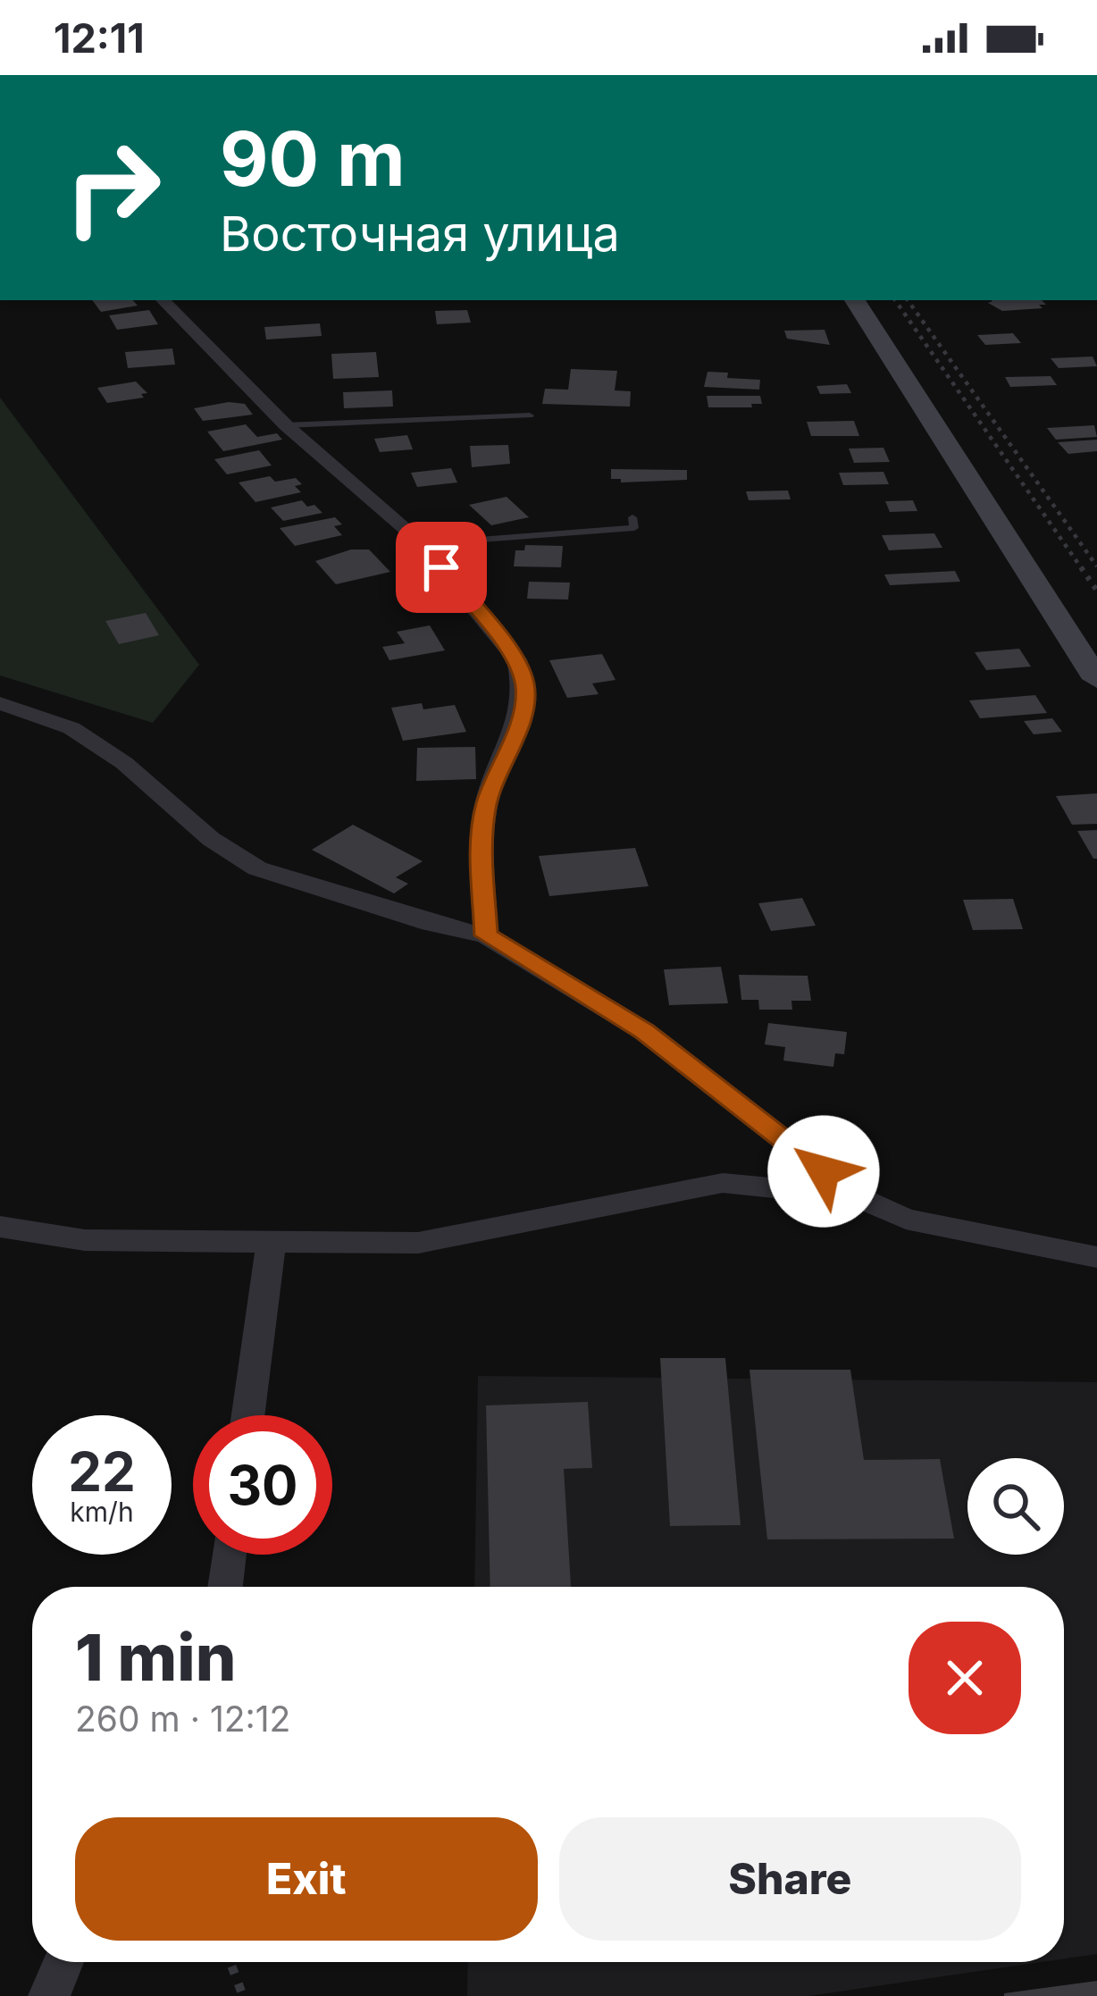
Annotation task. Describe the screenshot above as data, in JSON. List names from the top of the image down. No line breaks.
{"page":{"status":"12:11","turn":["90 m","Восточная улица"],"speed":"22 km/h","limit":"30","heading":["1 min","260 m · 12:12"],"buttons":["Exit","Share"]}}
